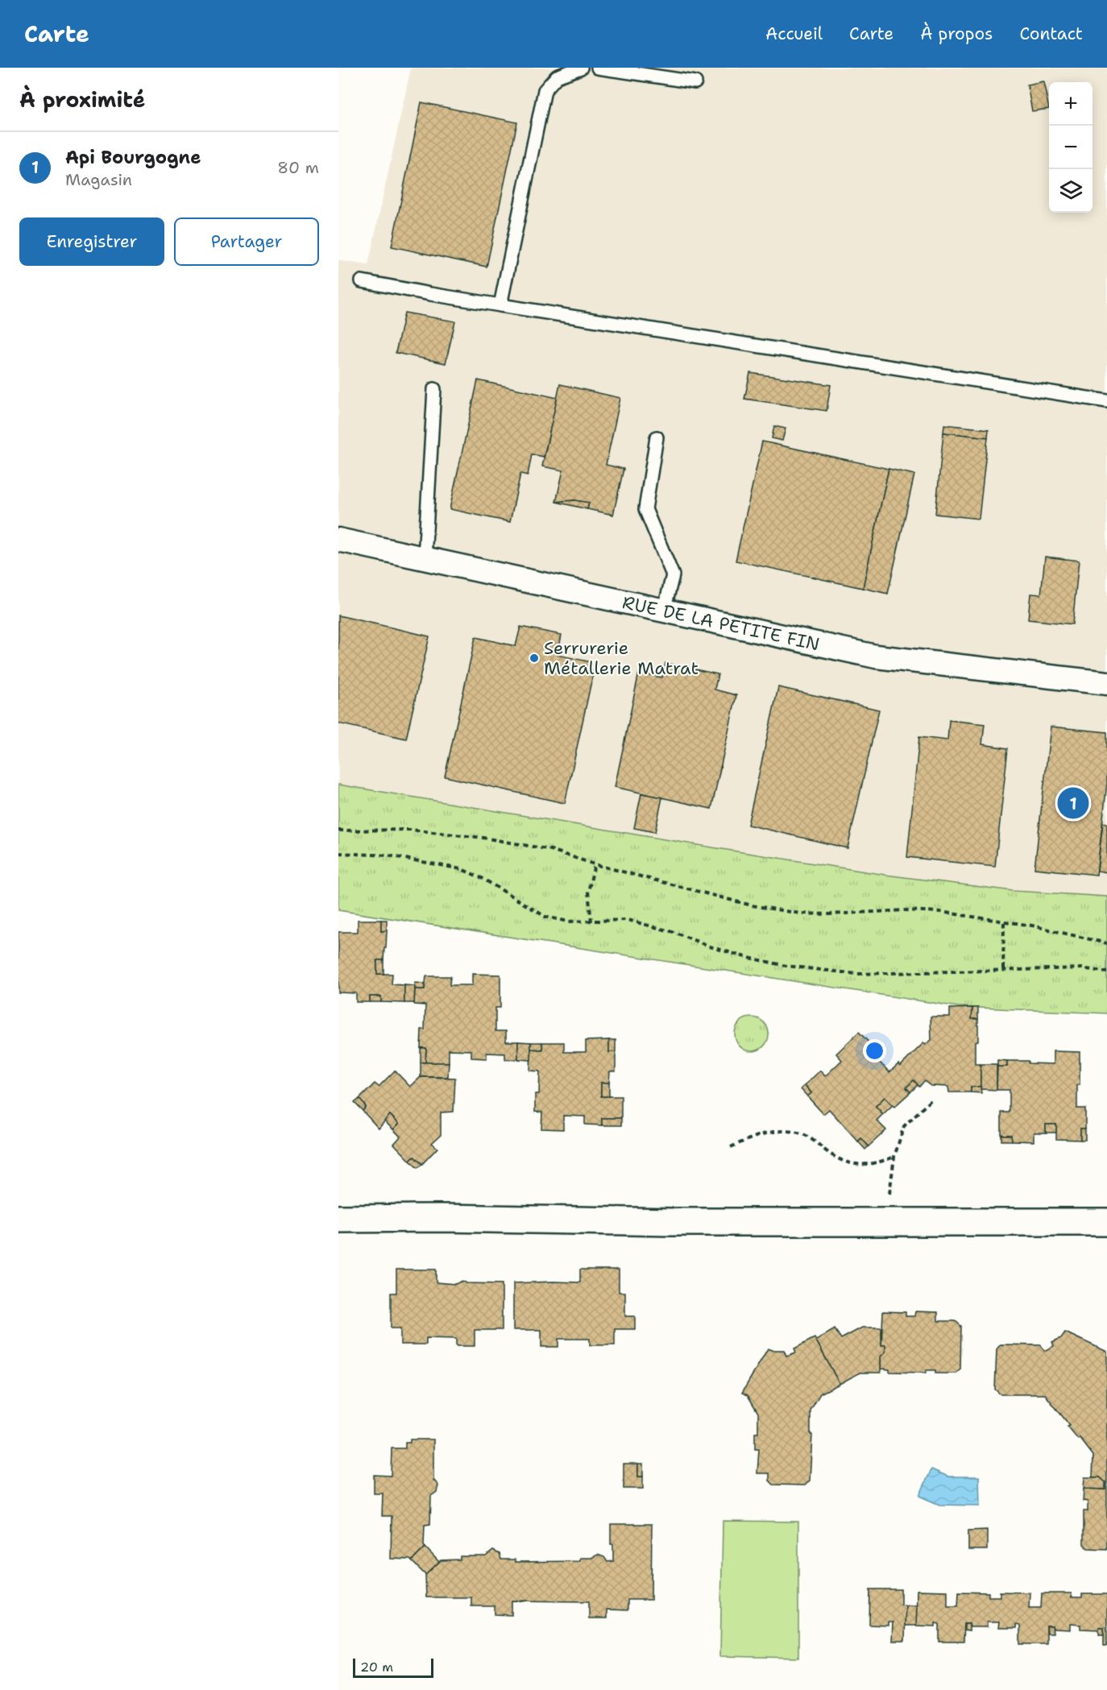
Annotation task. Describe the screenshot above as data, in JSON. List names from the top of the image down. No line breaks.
{"streets":{"street":["RUE DE LA PETITE FIN"]},"places":["Serrurerie Métallerie Matrat"],"scale_bar":"20 m","page":{"header":"Carte","nav":["Accueil","Carte","À propos","Contact"],"heading":"À proximité","map_buttons":["+","−"],"list":[{"mark":"1","name":"Api Bourgogne","note":"Magasin","value":"80 m"}],"buttons":["Enregistrer","Partager"],"pins":"1","scale":"20 m"}}
